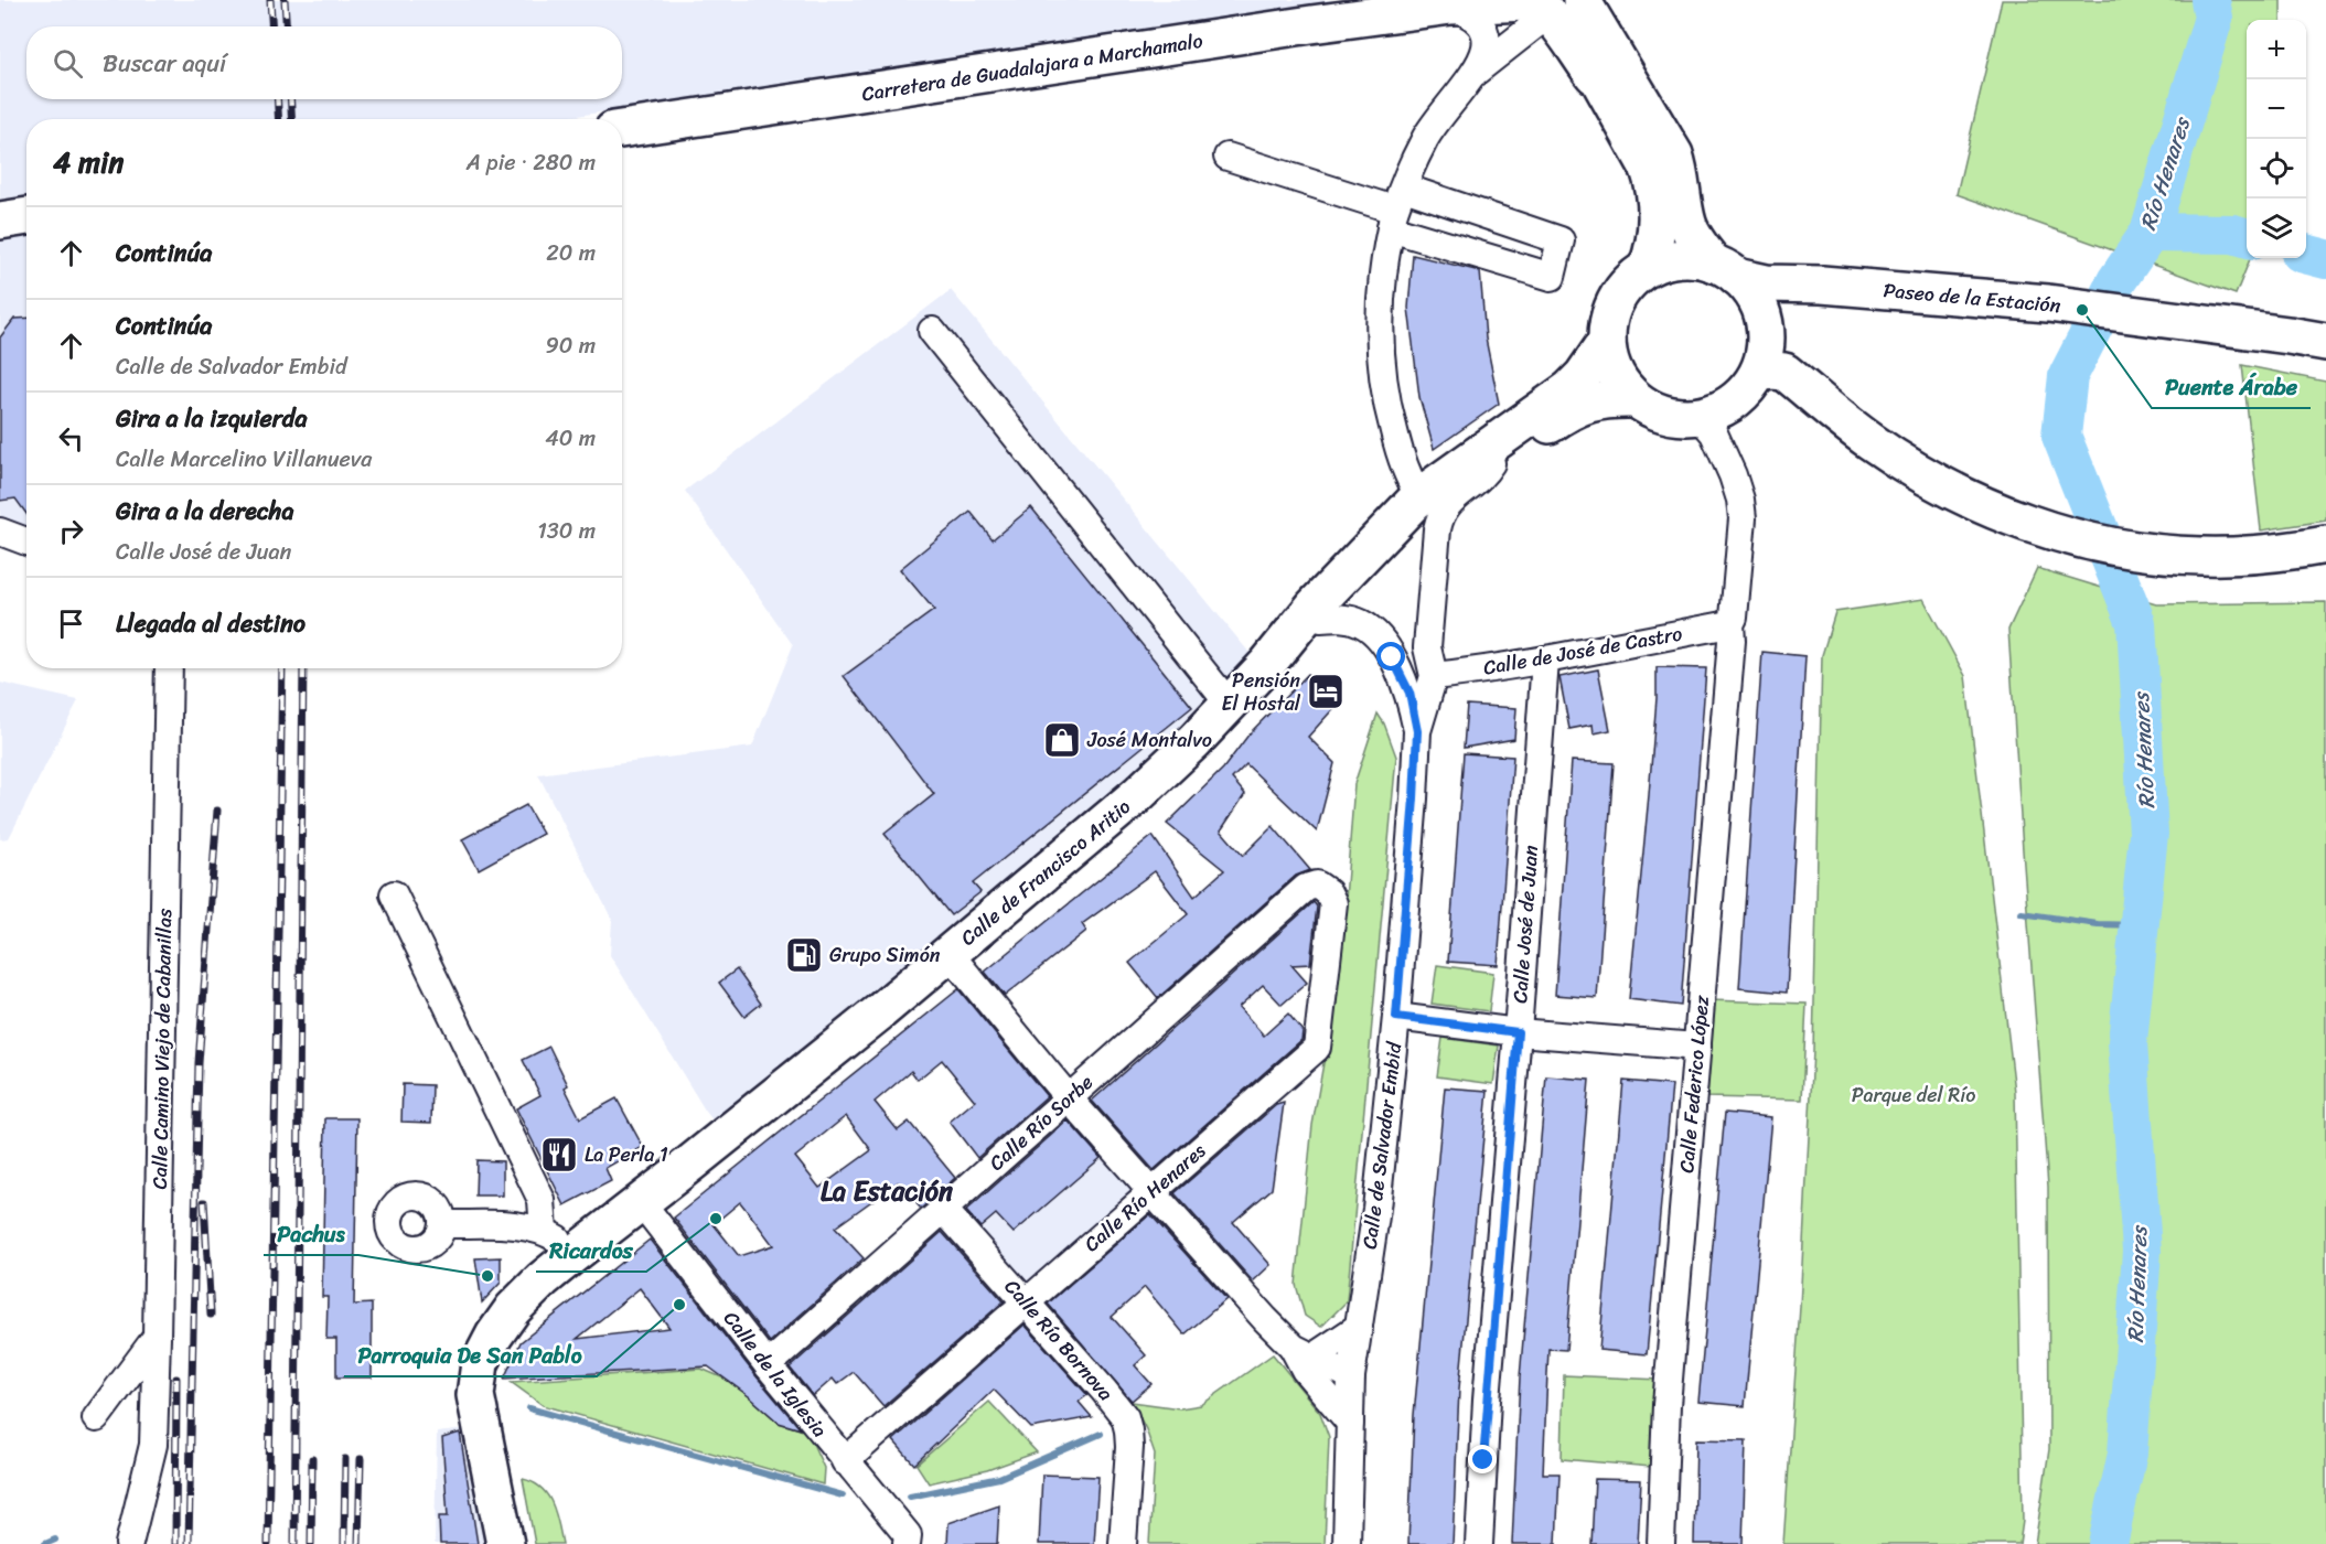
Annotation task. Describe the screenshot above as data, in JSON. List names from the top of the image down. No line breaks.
{"streets":{"main road":["Carretera de Guadalajara a Marchamalo","Paseo de la Estación","Calle de Francisco Aritio"],"street":["Calle de José de Castro","Calle José de Juan","Calle Camino Viejo de Cabanillas","Calle Federico López","Calle Río Sorbe","Calle de Salvador Embid","Calle Río Henares","Calle Río Bornova","Calle de la Iglesia"]},"crossings":[["Paseo de la Estación","Calle de Francisco Aritio"],["Paseo de la Estación","Calle Federico López"],["Calle de José de Castro","Calle José de Juan"],["Calle de José de Castro","Calle Federico López"],["Calle de José de Castro","Calle de Salvador Embid"],["Calle de Francisco Aritio","Calle Federico López"],["Calle de Francisco Aritio","Calle de la Iglesia"],["Calle Río Sorbe","Calle Río Henares"],["Calle Río Sorbe","Calle Río Bornova"],["Calle Río Sorbe","Calle de la Iglesia"],["Calle Río Henares","Calle Río Bornova"],["Calle Río Henares","Calle de la Iglesia"]],"districts":["La Estación"],"water":["Río Henares"],"parks":["Parque del Río"],"places":{"other":["Puente Árabe","Ricardos","Pachus","Parroquia De San Pablo"],"hotel":["Pensión El Hostal"],"shop":["José Montalvo"],"fuel station":["Grupo Simón"],"restaurant":["La Perla 1"]},"page":{"map_buttons":["+","−"],"search":"Buscar aquí","heading":["4 min","A pie · 280 m"],"list":[["Continúa","20 m"],["Continúa","Calle de Salvador Embid","90 m"],["Gira a la izquierda","Calle Marcelino Villanueva","40 m"],["Gira a la derecha","Calle José de Juan","130 m"],"Llegada al destino"]}}
